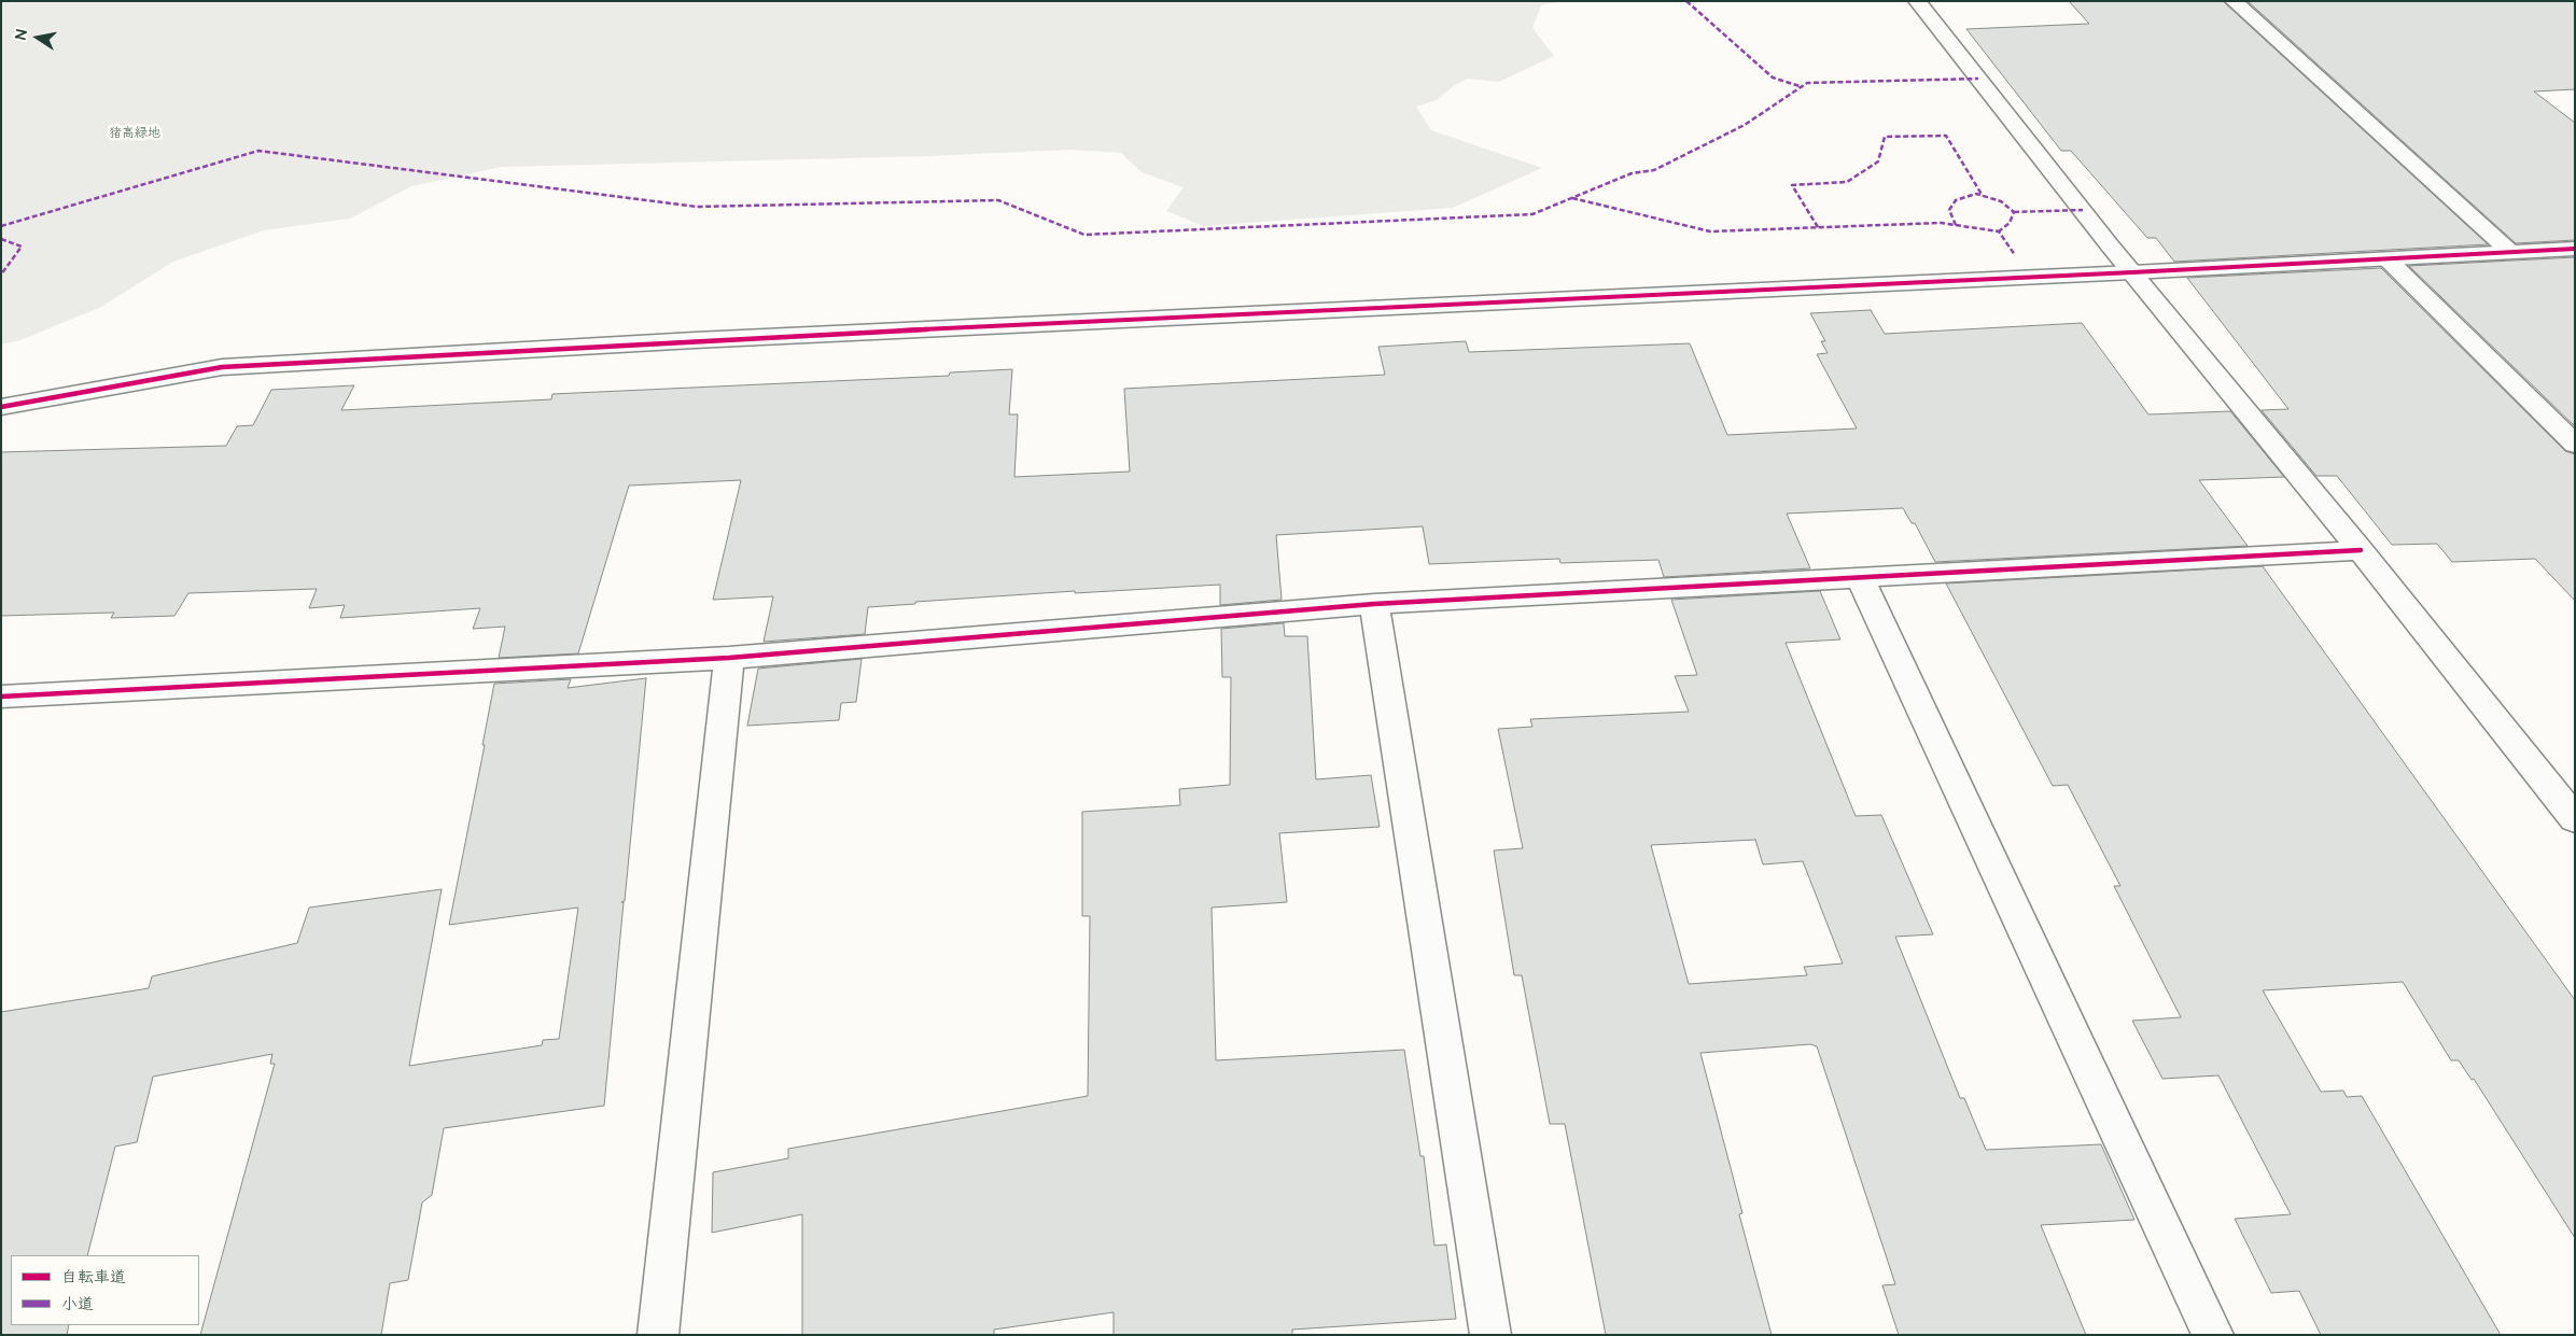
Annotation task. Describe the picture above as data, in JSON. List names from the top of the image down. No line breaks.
{"parks":["猪高緑地"],"legend":["自転車道","小道"],"north":"left"}
